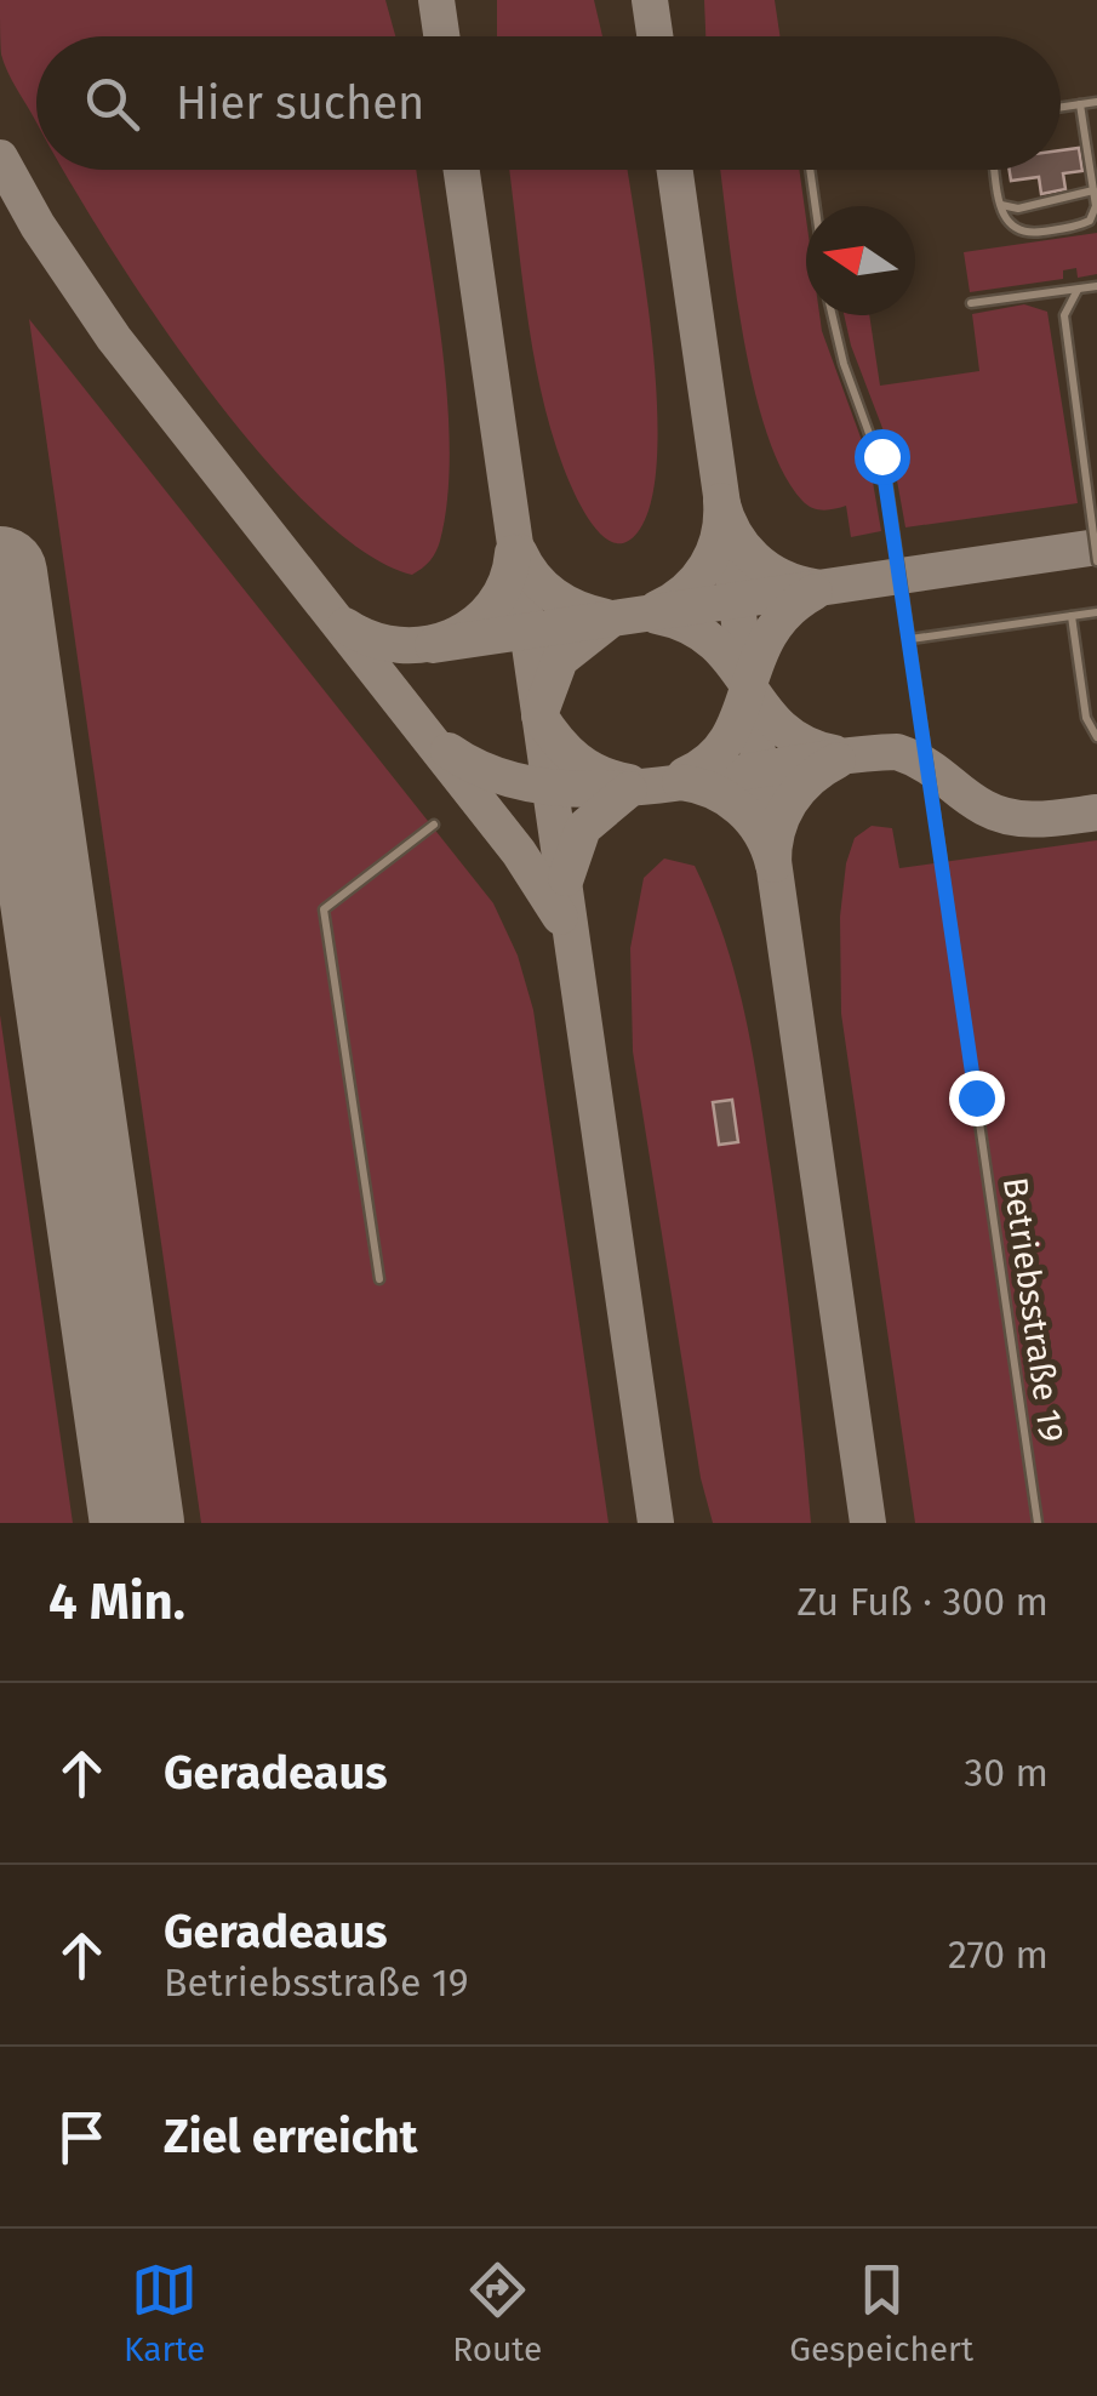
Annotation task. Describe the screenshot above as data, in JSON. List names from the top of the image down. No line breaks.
{"streets":{"lane":["Betriebsstraße 19"]},"north":"left","page":{"search":"Hier suchen","heading":["4 Min.","Zu Fuß · 300 m"],"list":[["Geradeaus","30 m"],["Geradeaus","Betriebsstraße 19","270 m"],"Ziel erreicht"],"nav":["Karte","Route","Gespeichert"]}}
